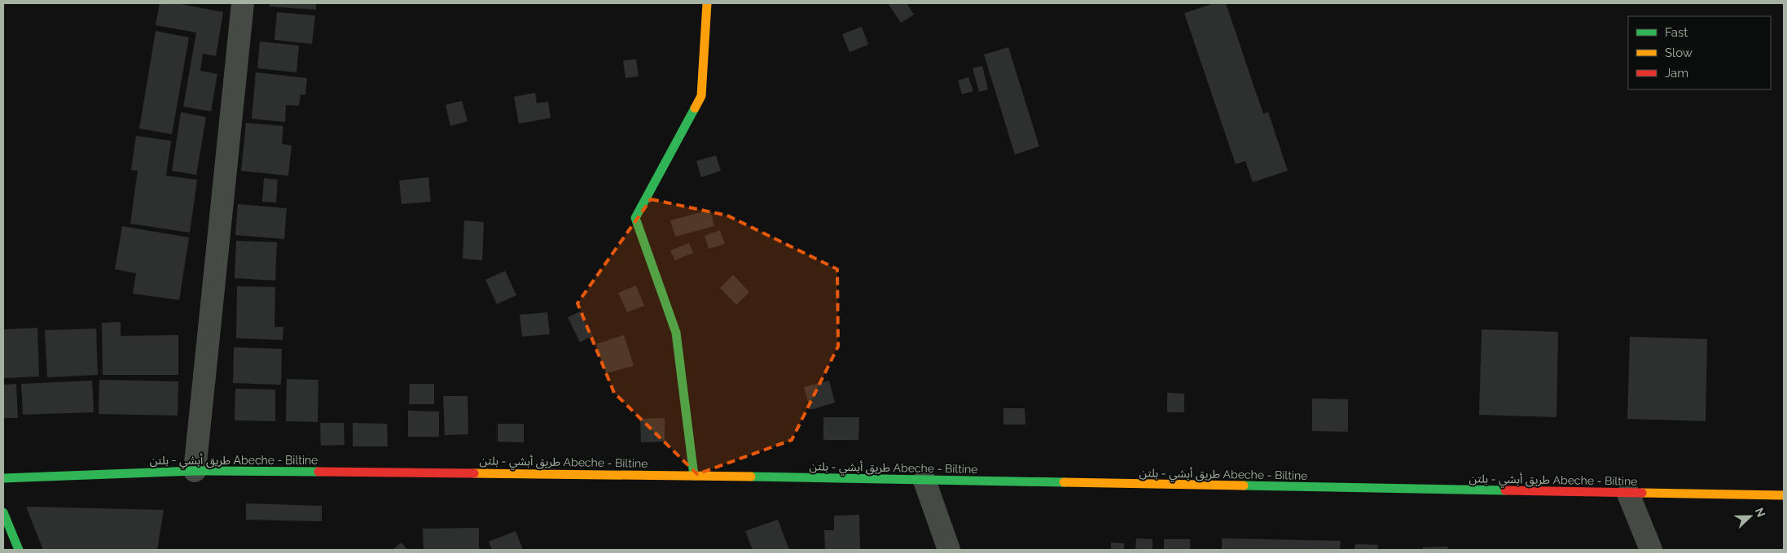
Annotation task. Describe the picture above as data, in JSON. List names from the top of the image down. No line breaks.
{"streets":{"main road":["طريق أبشي - بلتن Abeche - Biltine"]},"legend":["Fast","Slow","Jam"],"north":"right"}
